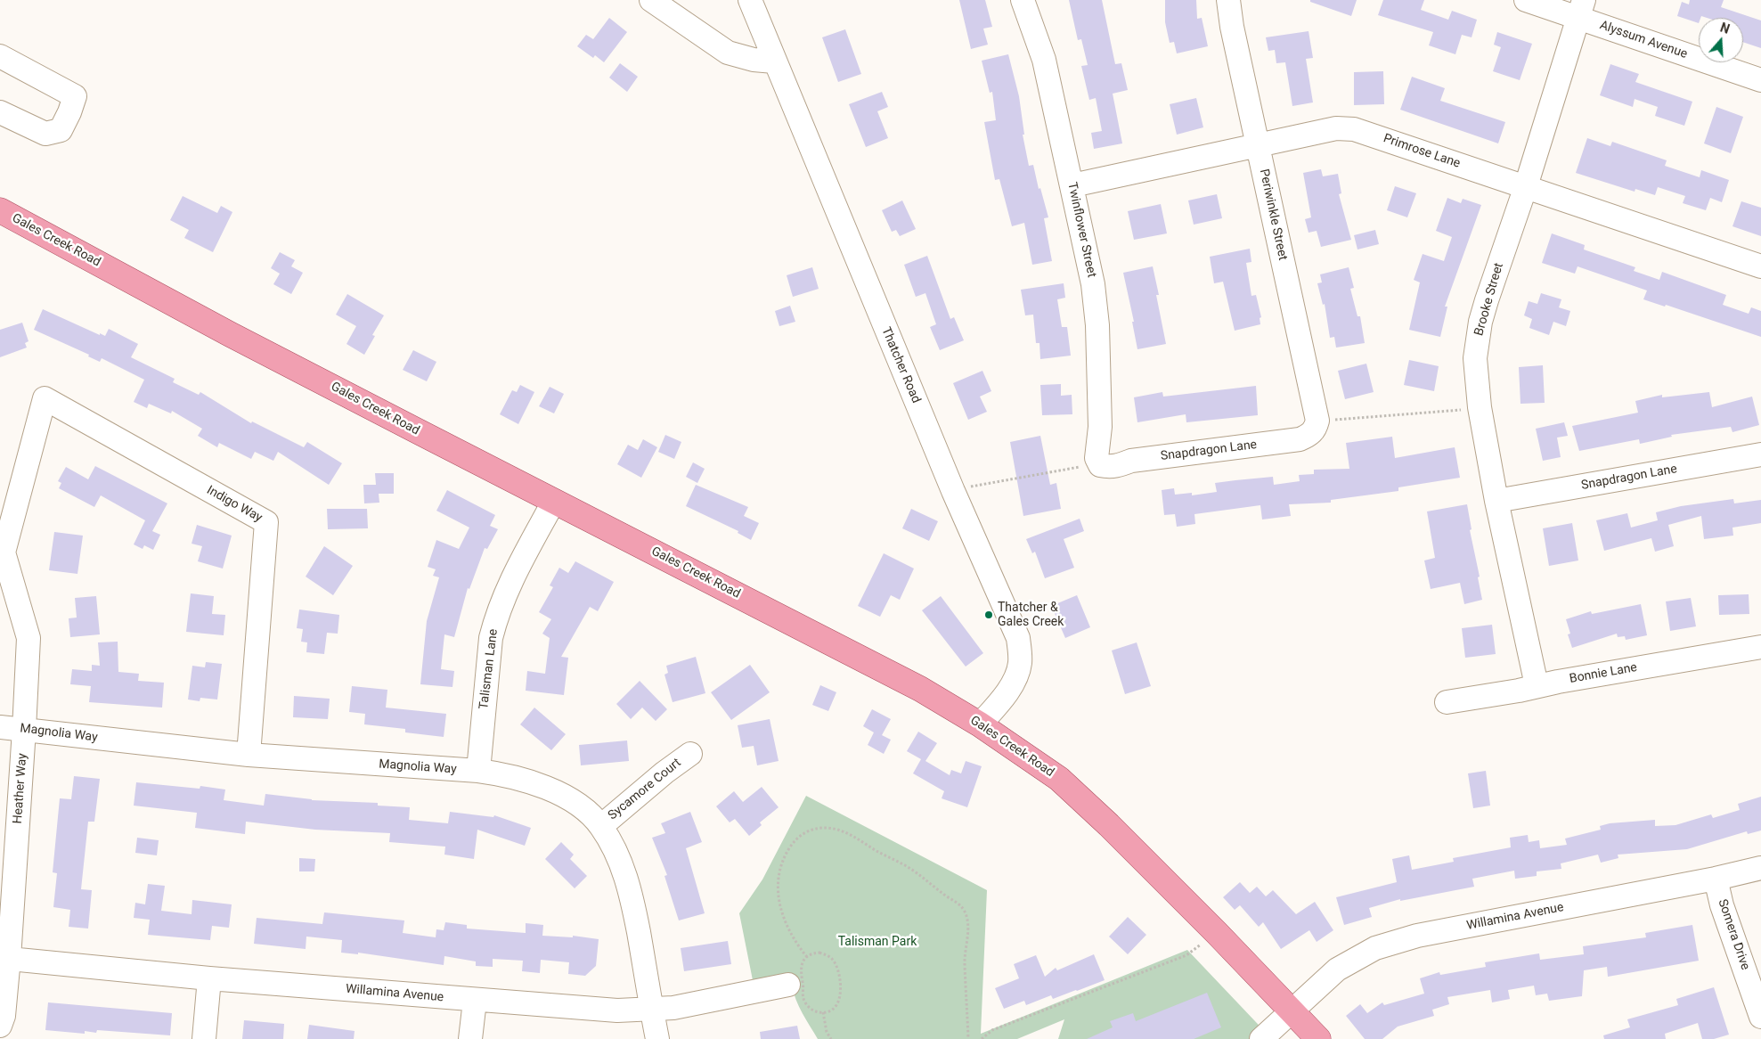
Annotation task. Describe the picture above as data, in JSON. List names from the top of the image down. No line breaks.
{"streets":{"main road":["Gales Creek Road"],"street":["Alyssum Avenue","Primrose Lane","Periwinkle Street","Twinflower Street","Brooke Street","Thatcher Road","Snapdragon Lane","Indigo Way","Talisman Lane","Bonnie Lane","Magnolia Way","Heather Way","Sycamore Court","Willamina Avenue","Somera Drive"]},"crossings":[["Alyssum Avenue","Brooke Street"],["Primrose Lane","Periwinkle Street"],["Primrose Lane","Twinflower Street"],["Primrose Lane","Brooke Street"],["Periwinkle Street","Snapdragon Lane"],["Twinflower Street","Snapdragon Lane"],["Gales Creek Road","Thatcher Road"],["Gales Creek Road","Talisman Lane"],["Gales Creek Road","Willamina Avenue"],["Brooke Street","Snapdragon Lane"],["Brooke Street","Bonnie Lane"],["Indigo Way","Magnolia Way"],["Indigo Way","Heather Way"],["Talisman Lane","Magnolia Way"],["Magnolia Way","Heather Way"],["Magnolia Way","Sycamore Court"],["Magnolia Way","Willamina Avenue"],["Heather Way","Willamina Avenue"],["Willamina Avenue","Somera Drive"]],"parks":["Talisman Park"],"places":["Thatcher & Gales Creek"],"north":"top"}
